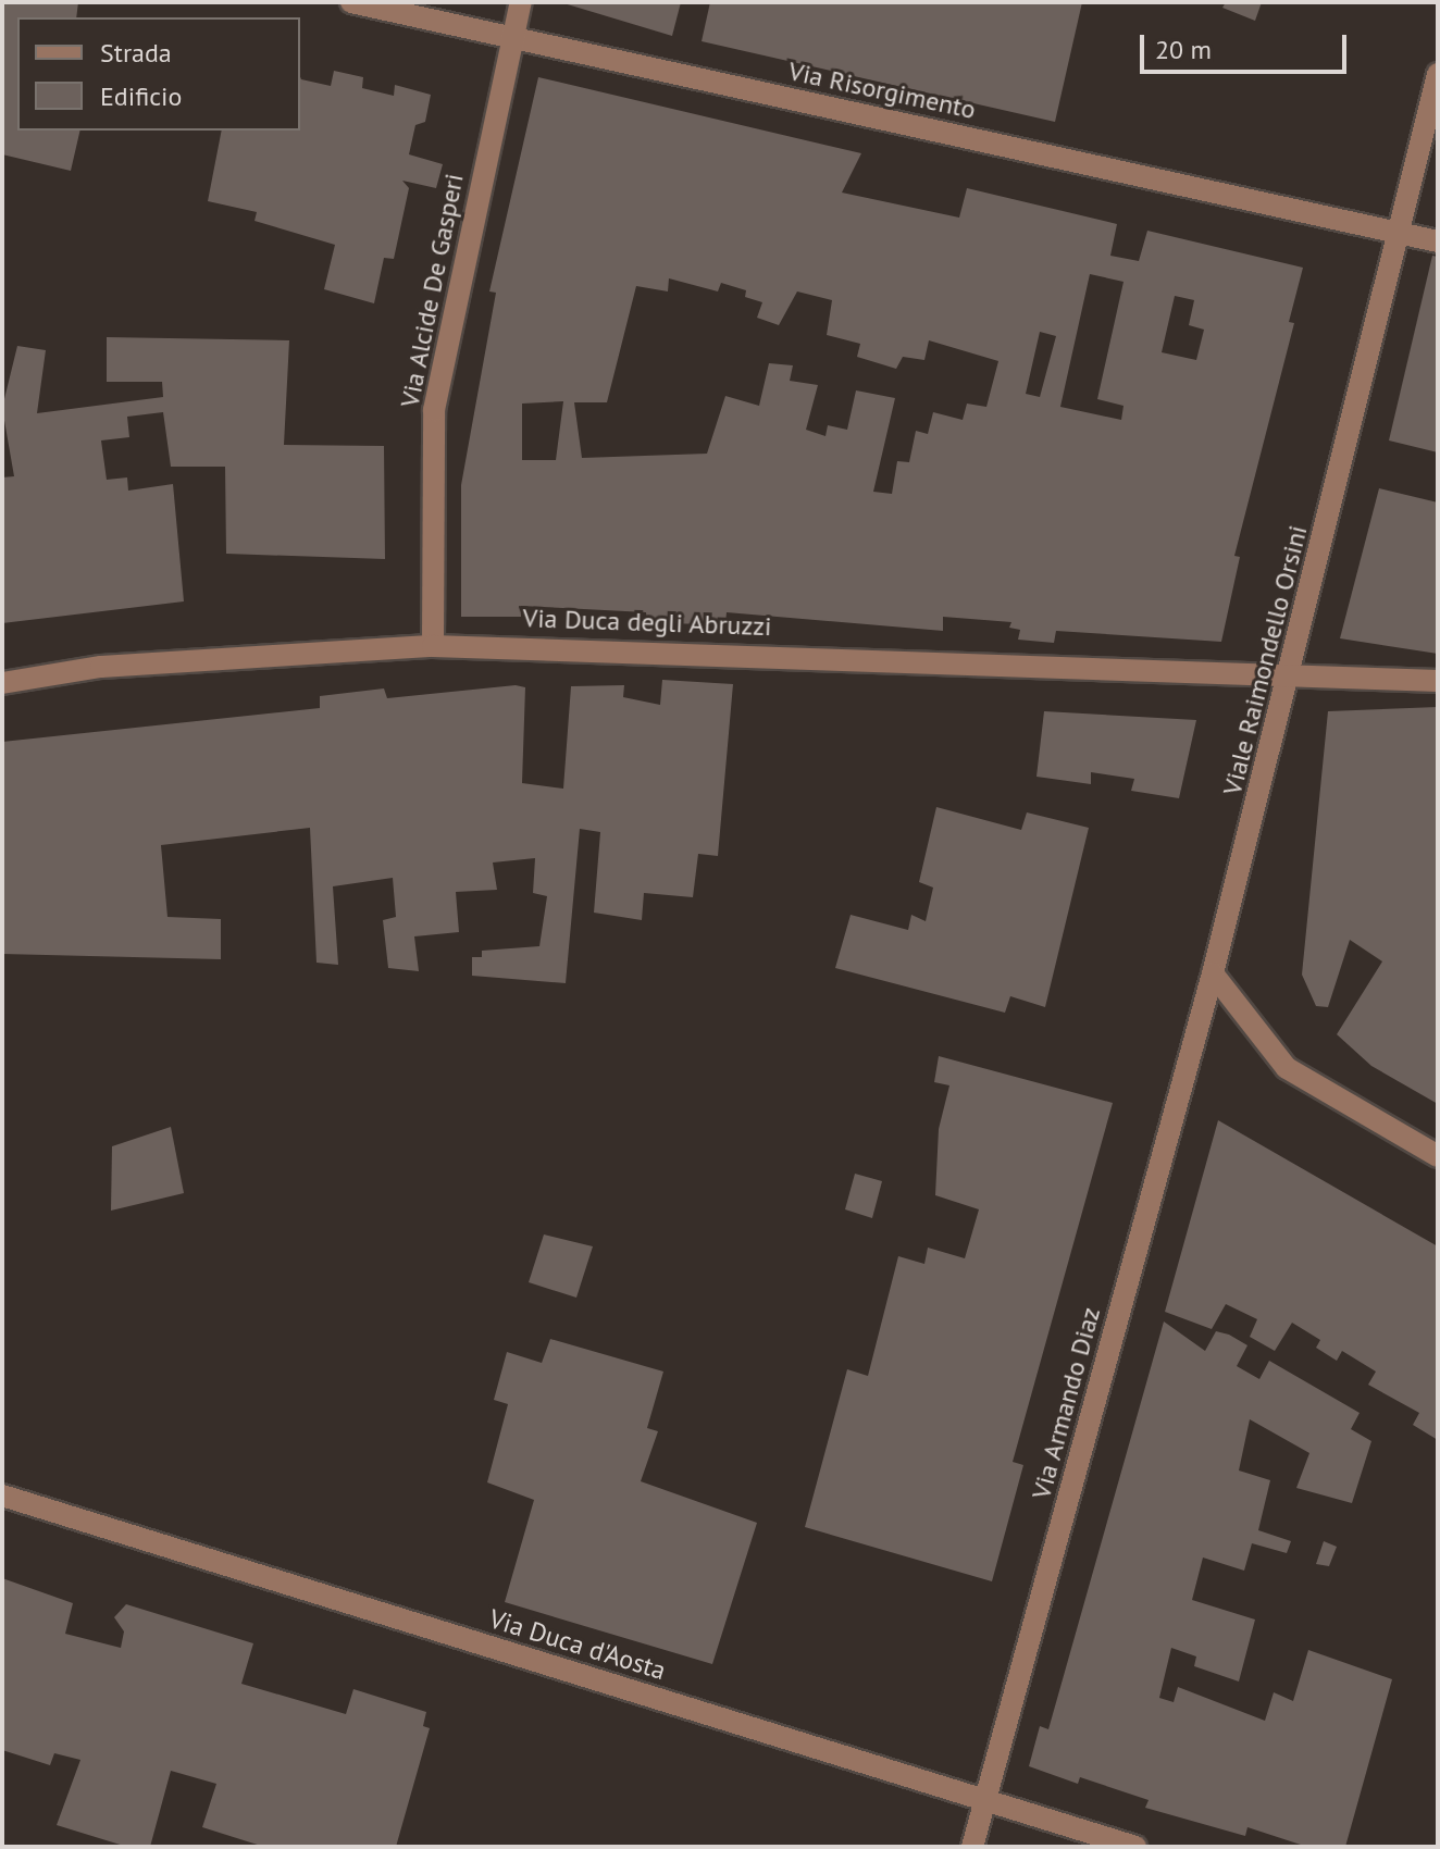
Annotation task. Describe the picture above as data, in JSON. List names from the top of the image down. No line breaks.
{"streets":{"street":["Via Risorgimento","Via Alcide De Gasperi","Via Duca degli Abruzzi","Viale Raimondello Orsini","Via Armando Diaz","Via Duca d'Aosta"]},"crossings":[["Via Risorgimento","Via Alcide De Gasperi"],["Via Risorgimento","Viale Raimondello Orsini"],["Via Alcide De Gasperi","Via Duca degli Abruzzi"],["Via Duca degli Abruzzi","Viale Raimondello Orsini"],["Viale Raimondello Orsini","Via Armando Diaz"],["Via Armando Diaz","Via Duca d'Aosta"]],"legend":["Strada","Edificio"],"scale_bar":"20 m"}
